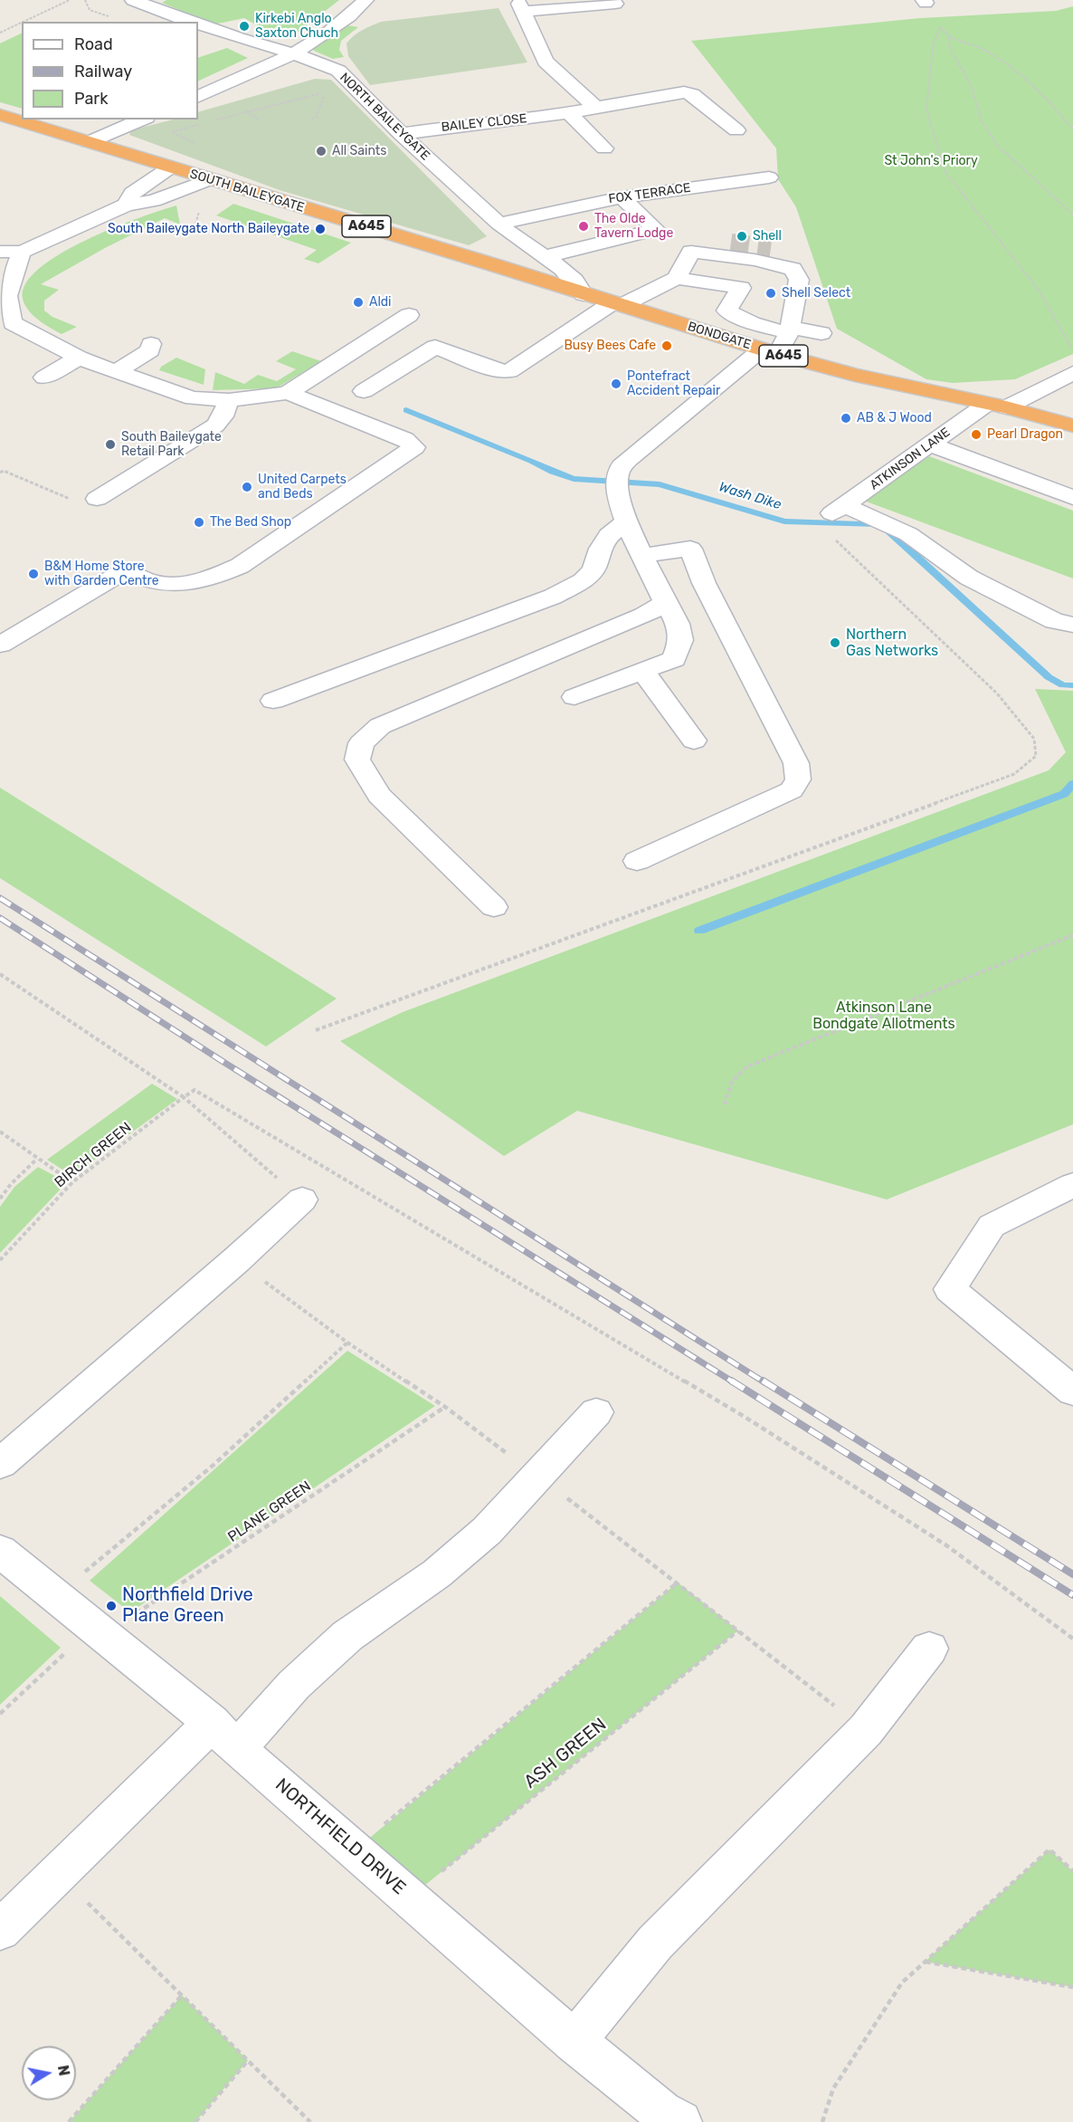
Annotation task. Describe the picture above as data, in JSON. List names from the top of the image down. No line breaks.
{"streets":{"highway":["SOUTH BAILEYGATE","A645","BONDGATE"],"street":["NORTH BAILEYGATE","BAILEY CLOSE","FOX TERRACE","ATKINSON LANE","NORTHFIELD DRIVE"],"path":["BIRCH GREEN","PLANE GREEN","ASH GREEN"]},"crossings":[["NORTH BAILEYGATE","BAILEY CLOSE"],["NORTH BAILEYGATE","FOX TERRACE"],["NORTH BAILEYGATE","BONDGATE"],["SOUTH BAILEYGATE","BONDGATE"],["BONDGATE","ATKINSON LANE"],["PLANE GREEN","NORTHFIELD DRIVE"],["ASH GREEN","NORTHFIELD DRIVE"]],"water":["Wash Dike"],"parks":["St John's Priory","Atkinson Lane Bondgate Allotments"],"places":["Kirkebi Anglo Saxton Chuch","All Saints","The Olde Tavern Lodge","South Baileygate North Baileygate","Shell","Shell Select","Aldi","Busy Bees Cafe","Pontefract Accident Repair","AB & J Wood","Pearl Dragon","South Baileygate Retail Park","United Carpets and Beds","The Bed Shop","B&M Home Store with Garden Centre","Northern Gas Networks","Northfield Drive Plane Green"],"legend":["Road","Railway","Park"],"north":"right"}
